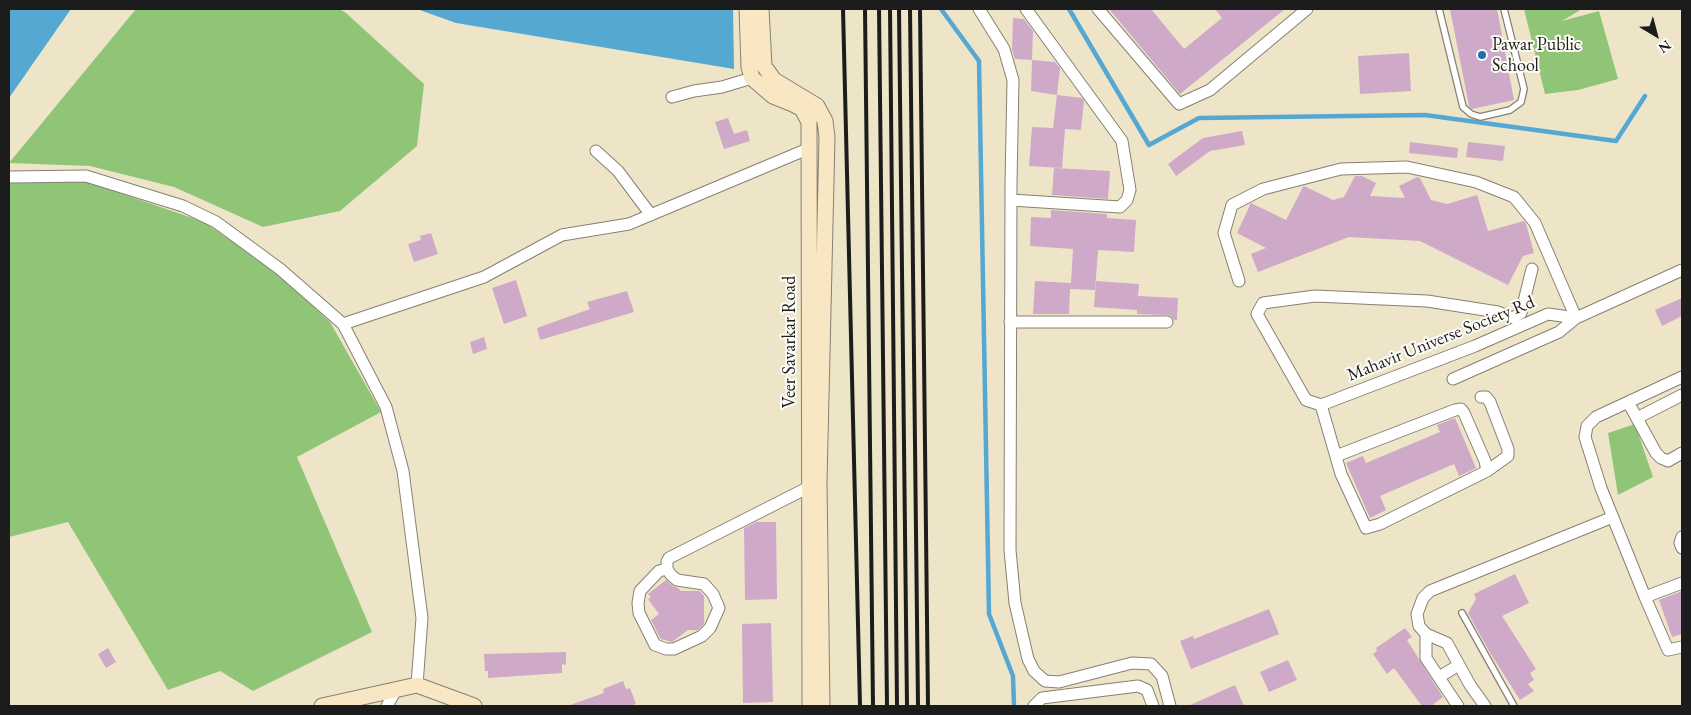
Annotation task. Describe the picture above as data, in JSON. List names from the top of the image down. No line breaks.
{"streets":{"street":["Mahavir Universe Society Rd","Veer Savarkar Road"]},"places":["Pawar Public School"],"north":"bottom right"}
